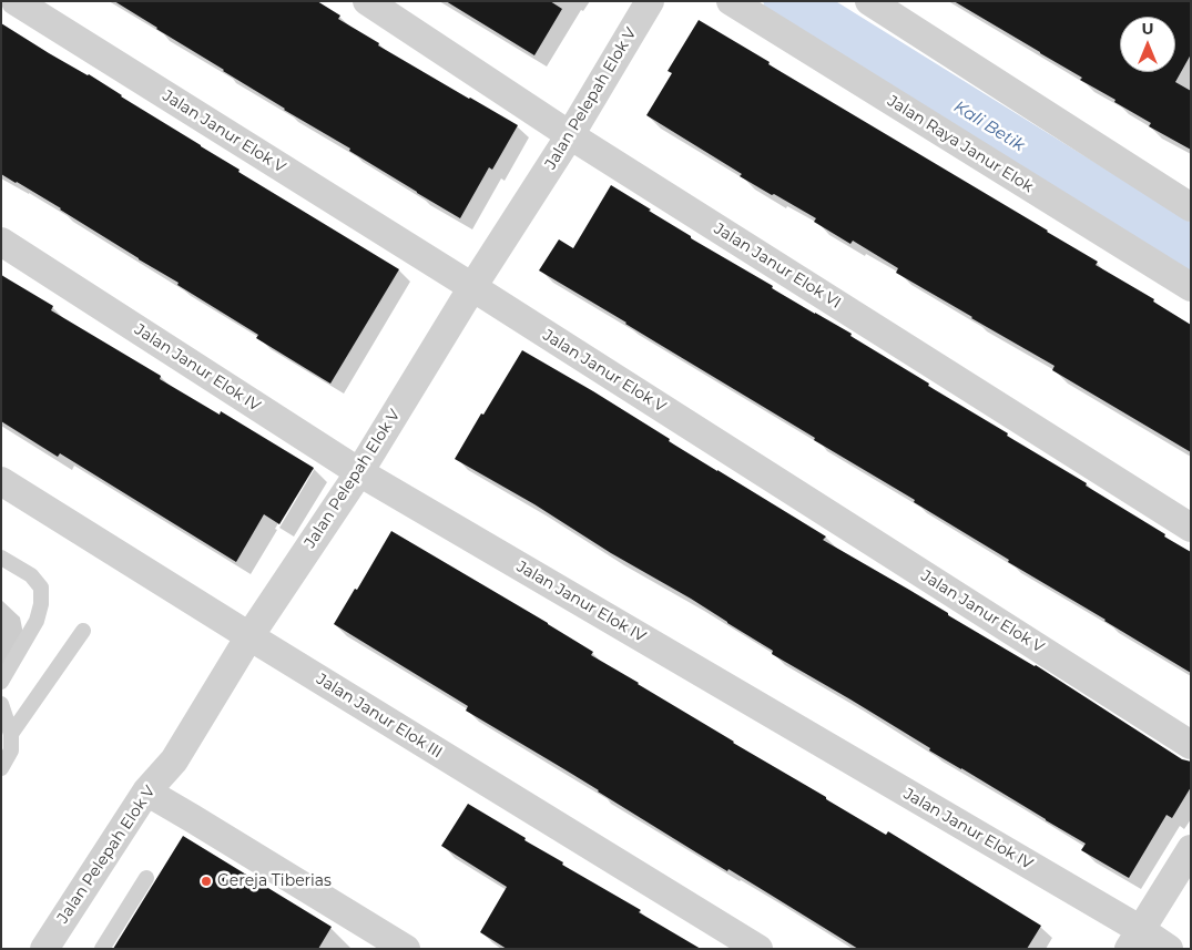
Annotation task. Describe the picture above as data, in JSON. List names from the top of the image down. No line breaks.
{"streets":{"street":["Jalan Pelepah Elok V","Jalan Janur Elok V","Jalan Raya Janur Elok","Jalan Janur Elok VI","Jalan Janur Elok IV","Jalan Janur Elok III"]},"crossings":[["Jalan Pelepah Elok V","Jalan Janur Elok V"],["Jalan Pelepah Elok V","Jalan Janur Elok VI"],["Jalan Pelepah Elok V","Jalan Janur Elok IV"],["Jalan Pelepah Elok V","Jalan Janur Elok III"]],"water":["Kali Betik"],"places":["Gereja Tiberias"],"north":"top"}
